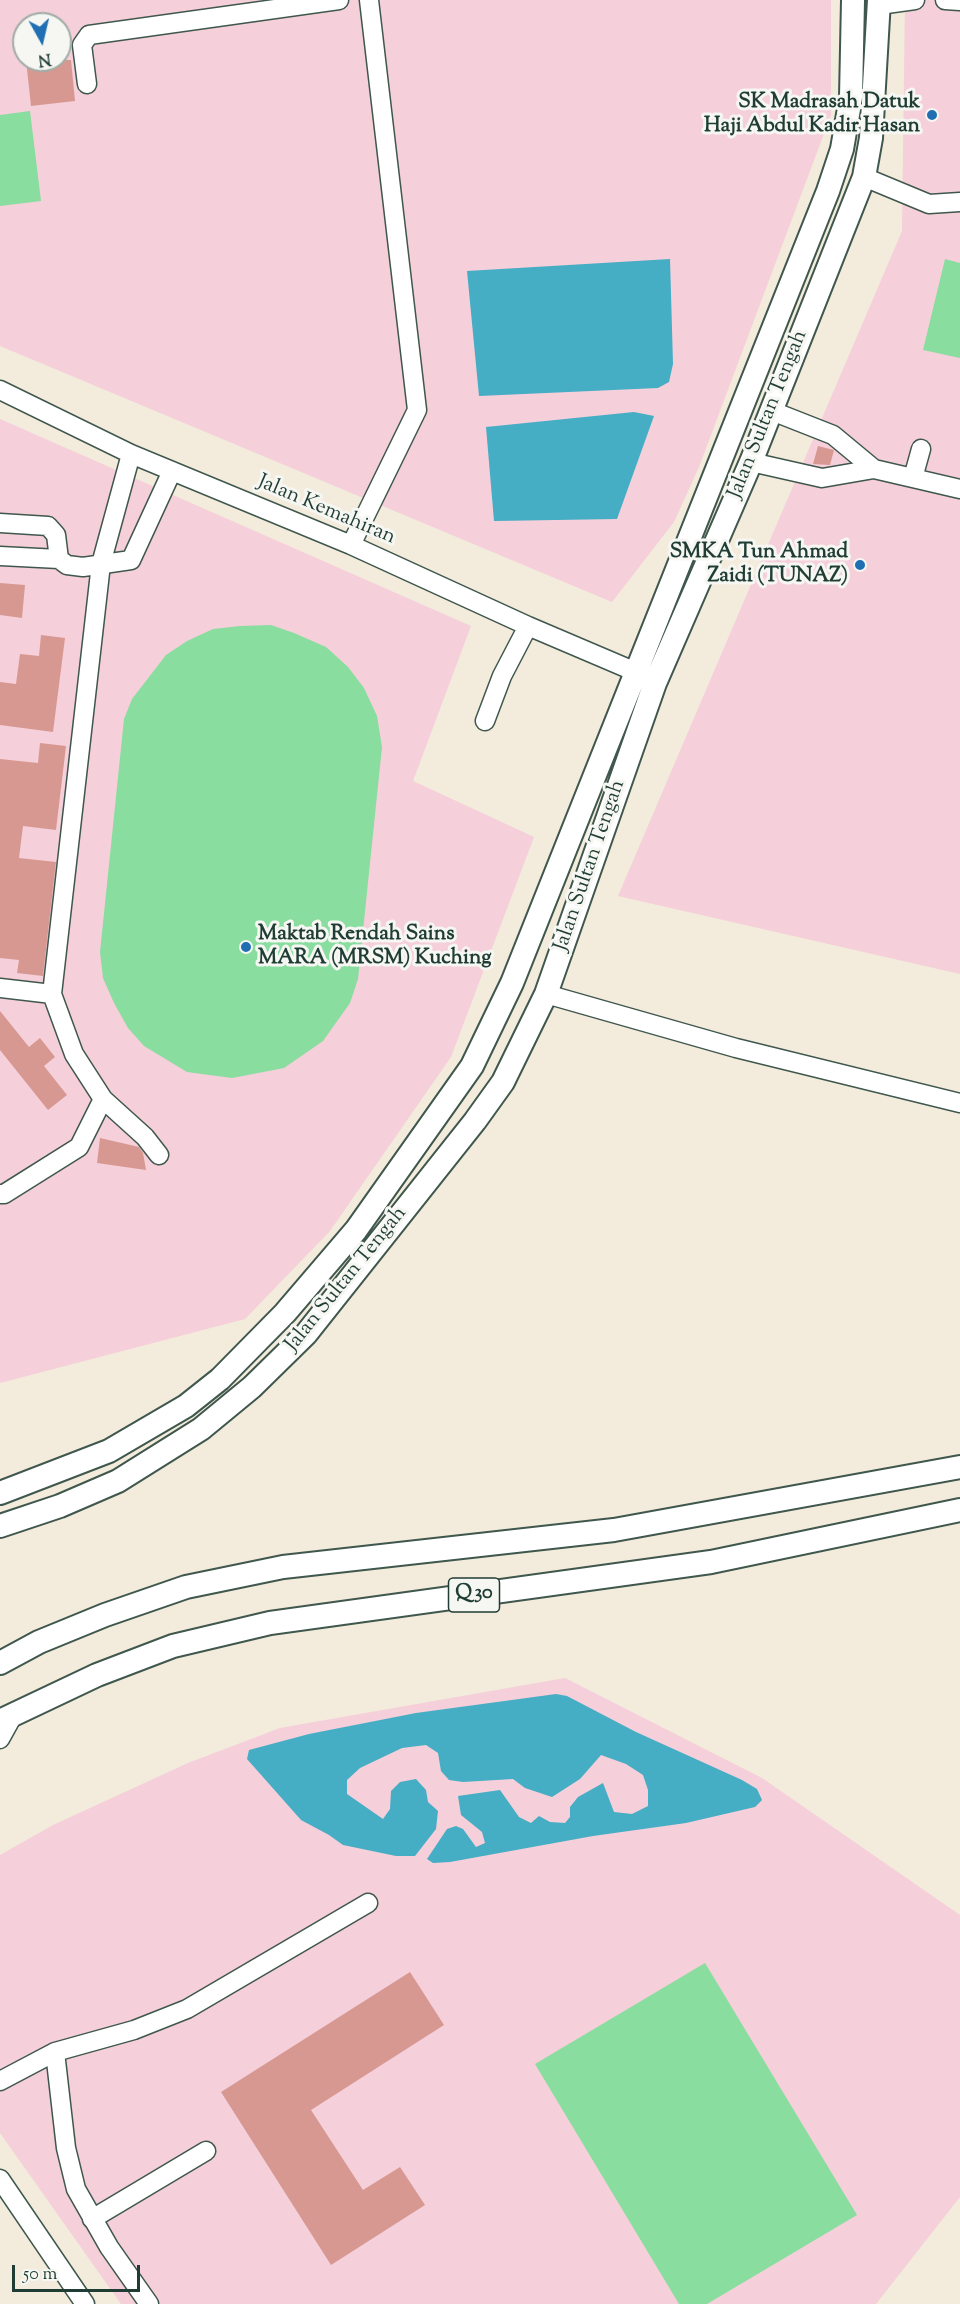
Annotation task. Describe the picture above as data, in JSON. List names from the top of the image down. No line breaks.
{"streets":{"main road":["Jalan Sultan Tengah","Q30"],"street":["Jalan Kemahiran"]},"crossings":[["Jalan Sultan Tengah","Jalan Kemahiran"]],"places":["SK Madrasah Datuk Haji Abdul Kadir Hasan","SMKA Tun Ahmad Zaidi (TUNAZ)","Maktab Rendah Sains MARA (MRSM) Kuching"],"scale_bar":"50 m","north":"bottom"}
